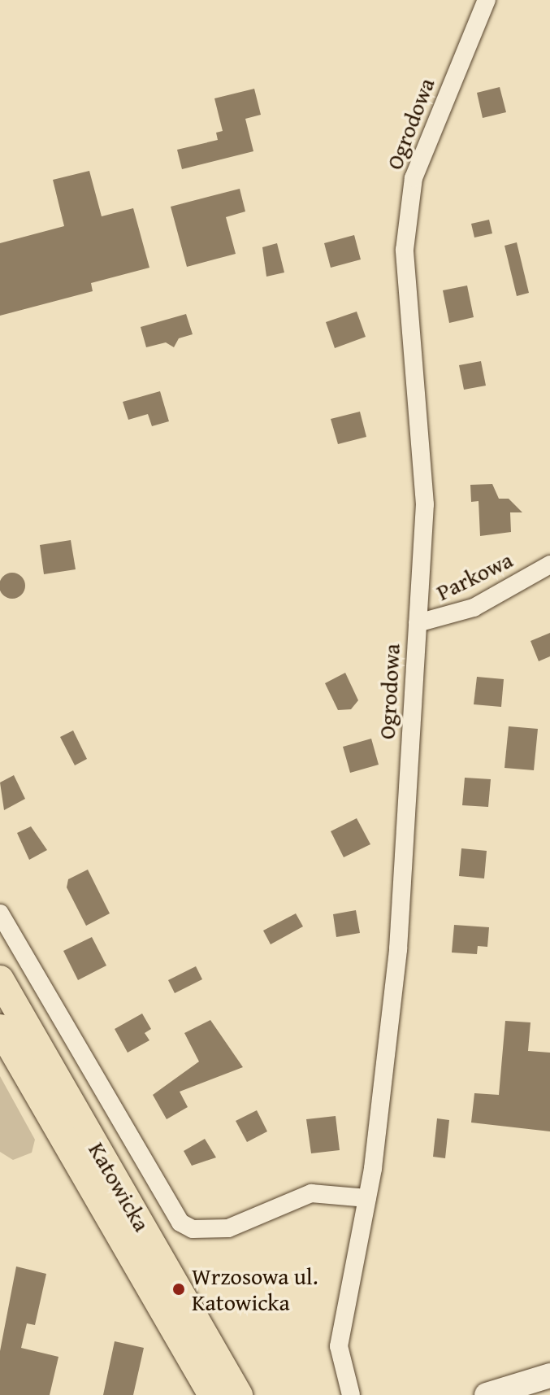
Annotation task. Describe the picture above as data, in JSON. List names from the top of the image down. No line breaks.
{"streets":{"main road":["Katowicka"],"street":["Ogrodowa","Parkowa"]},"crossings":[["Ogrodowa","Parkowa"]],"places":["Wrzosowa ul. Katowicka"]}
